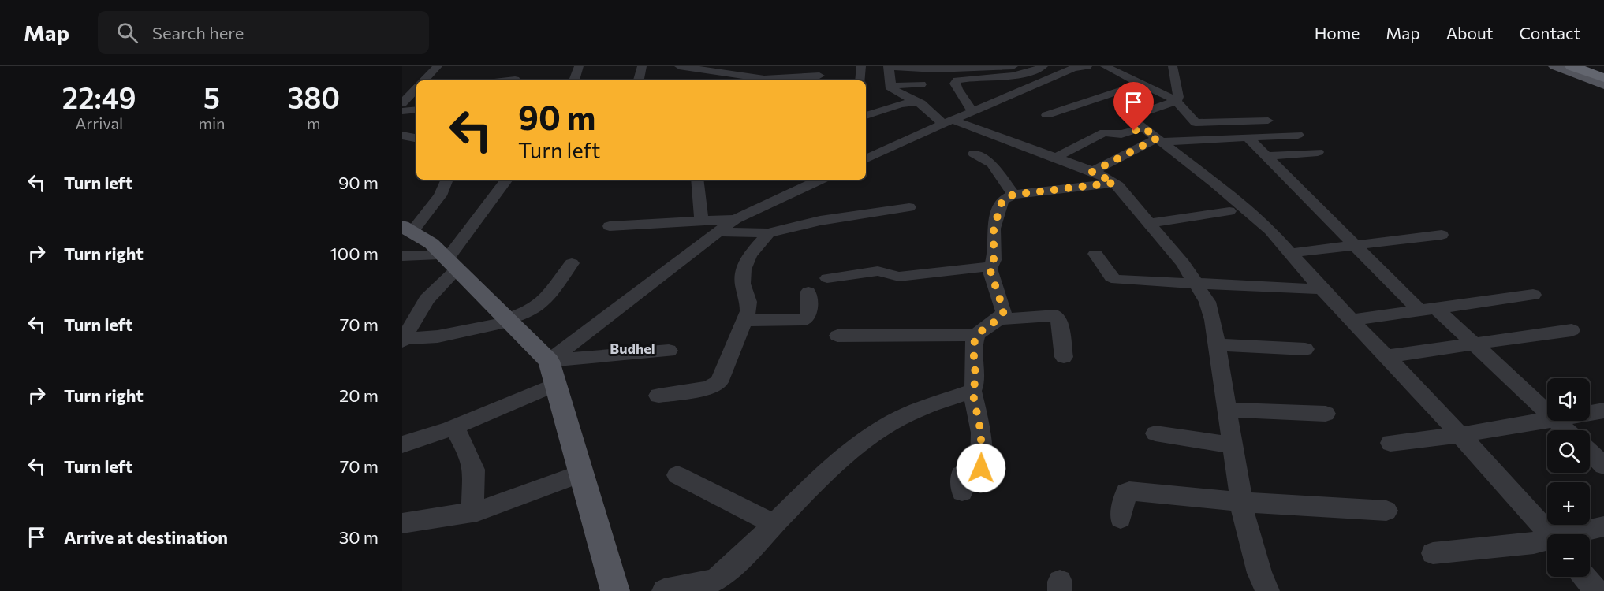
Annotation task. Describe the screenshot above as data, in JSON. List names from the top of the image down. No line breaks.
{"districts":["Budhel"],"page":{"header":"Map","search":"Search here","nav":["Home","Map","About","Contact"],"eta":["22:49","Arrival","5","min","380","m"],"turn":["90 m","Turn left"],"list":[{"name":"Turn left","value":"90 m"},{"name":"Turn right","value":"100 m"},{"name":"Turn left","value":"70 m"},{"name":"Turn right","value":"20 m"},{"name":"Turn left","value":"70 m"},{"name":"Arrive at destination","value":"30 m"}],"map_buttons":["+","−"]}}
